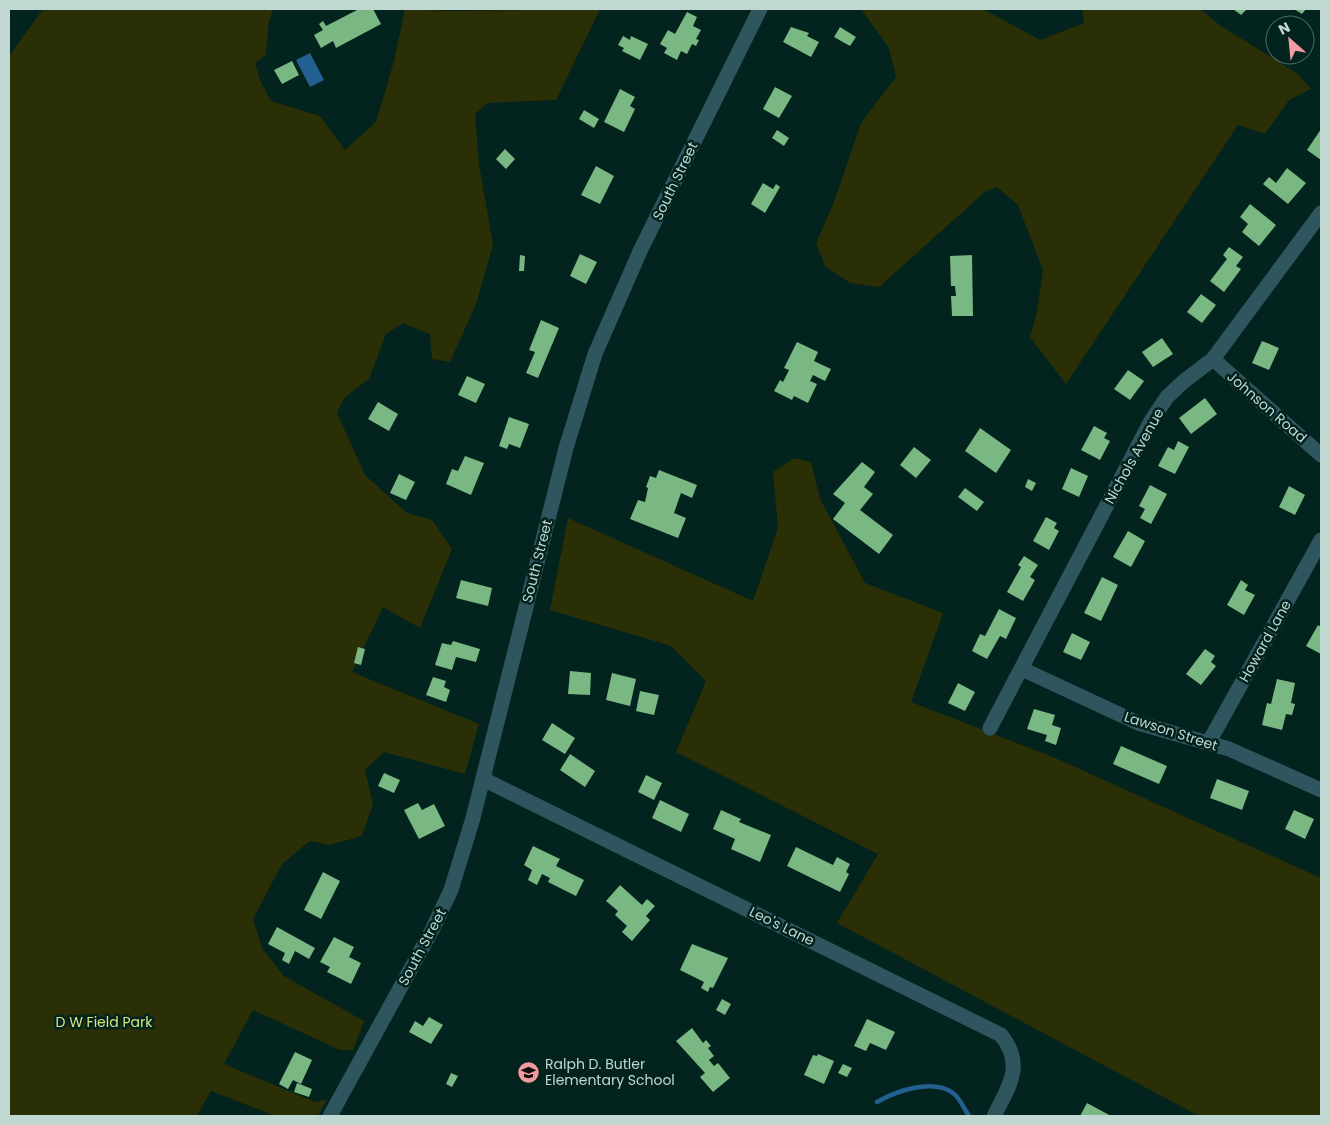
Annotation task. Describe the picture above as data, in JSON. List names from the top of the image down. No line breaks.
{"streets":{"street":["South Street","Johnson Road","Nichols Avenue","Howard Lane","Lawson Street","Leo's Lane"]},"crossings":[["South Street","Leo's Lane"],["Johnson Road","Nichols Avenue"],["Nichols Avenue","Lawson Street"],["Howard Lane","Lawson Street"]],"parks":["D W Field Park"],"places":{"school or university":["Ralph D. Butler Elementary School"]},"north":"top left"}
